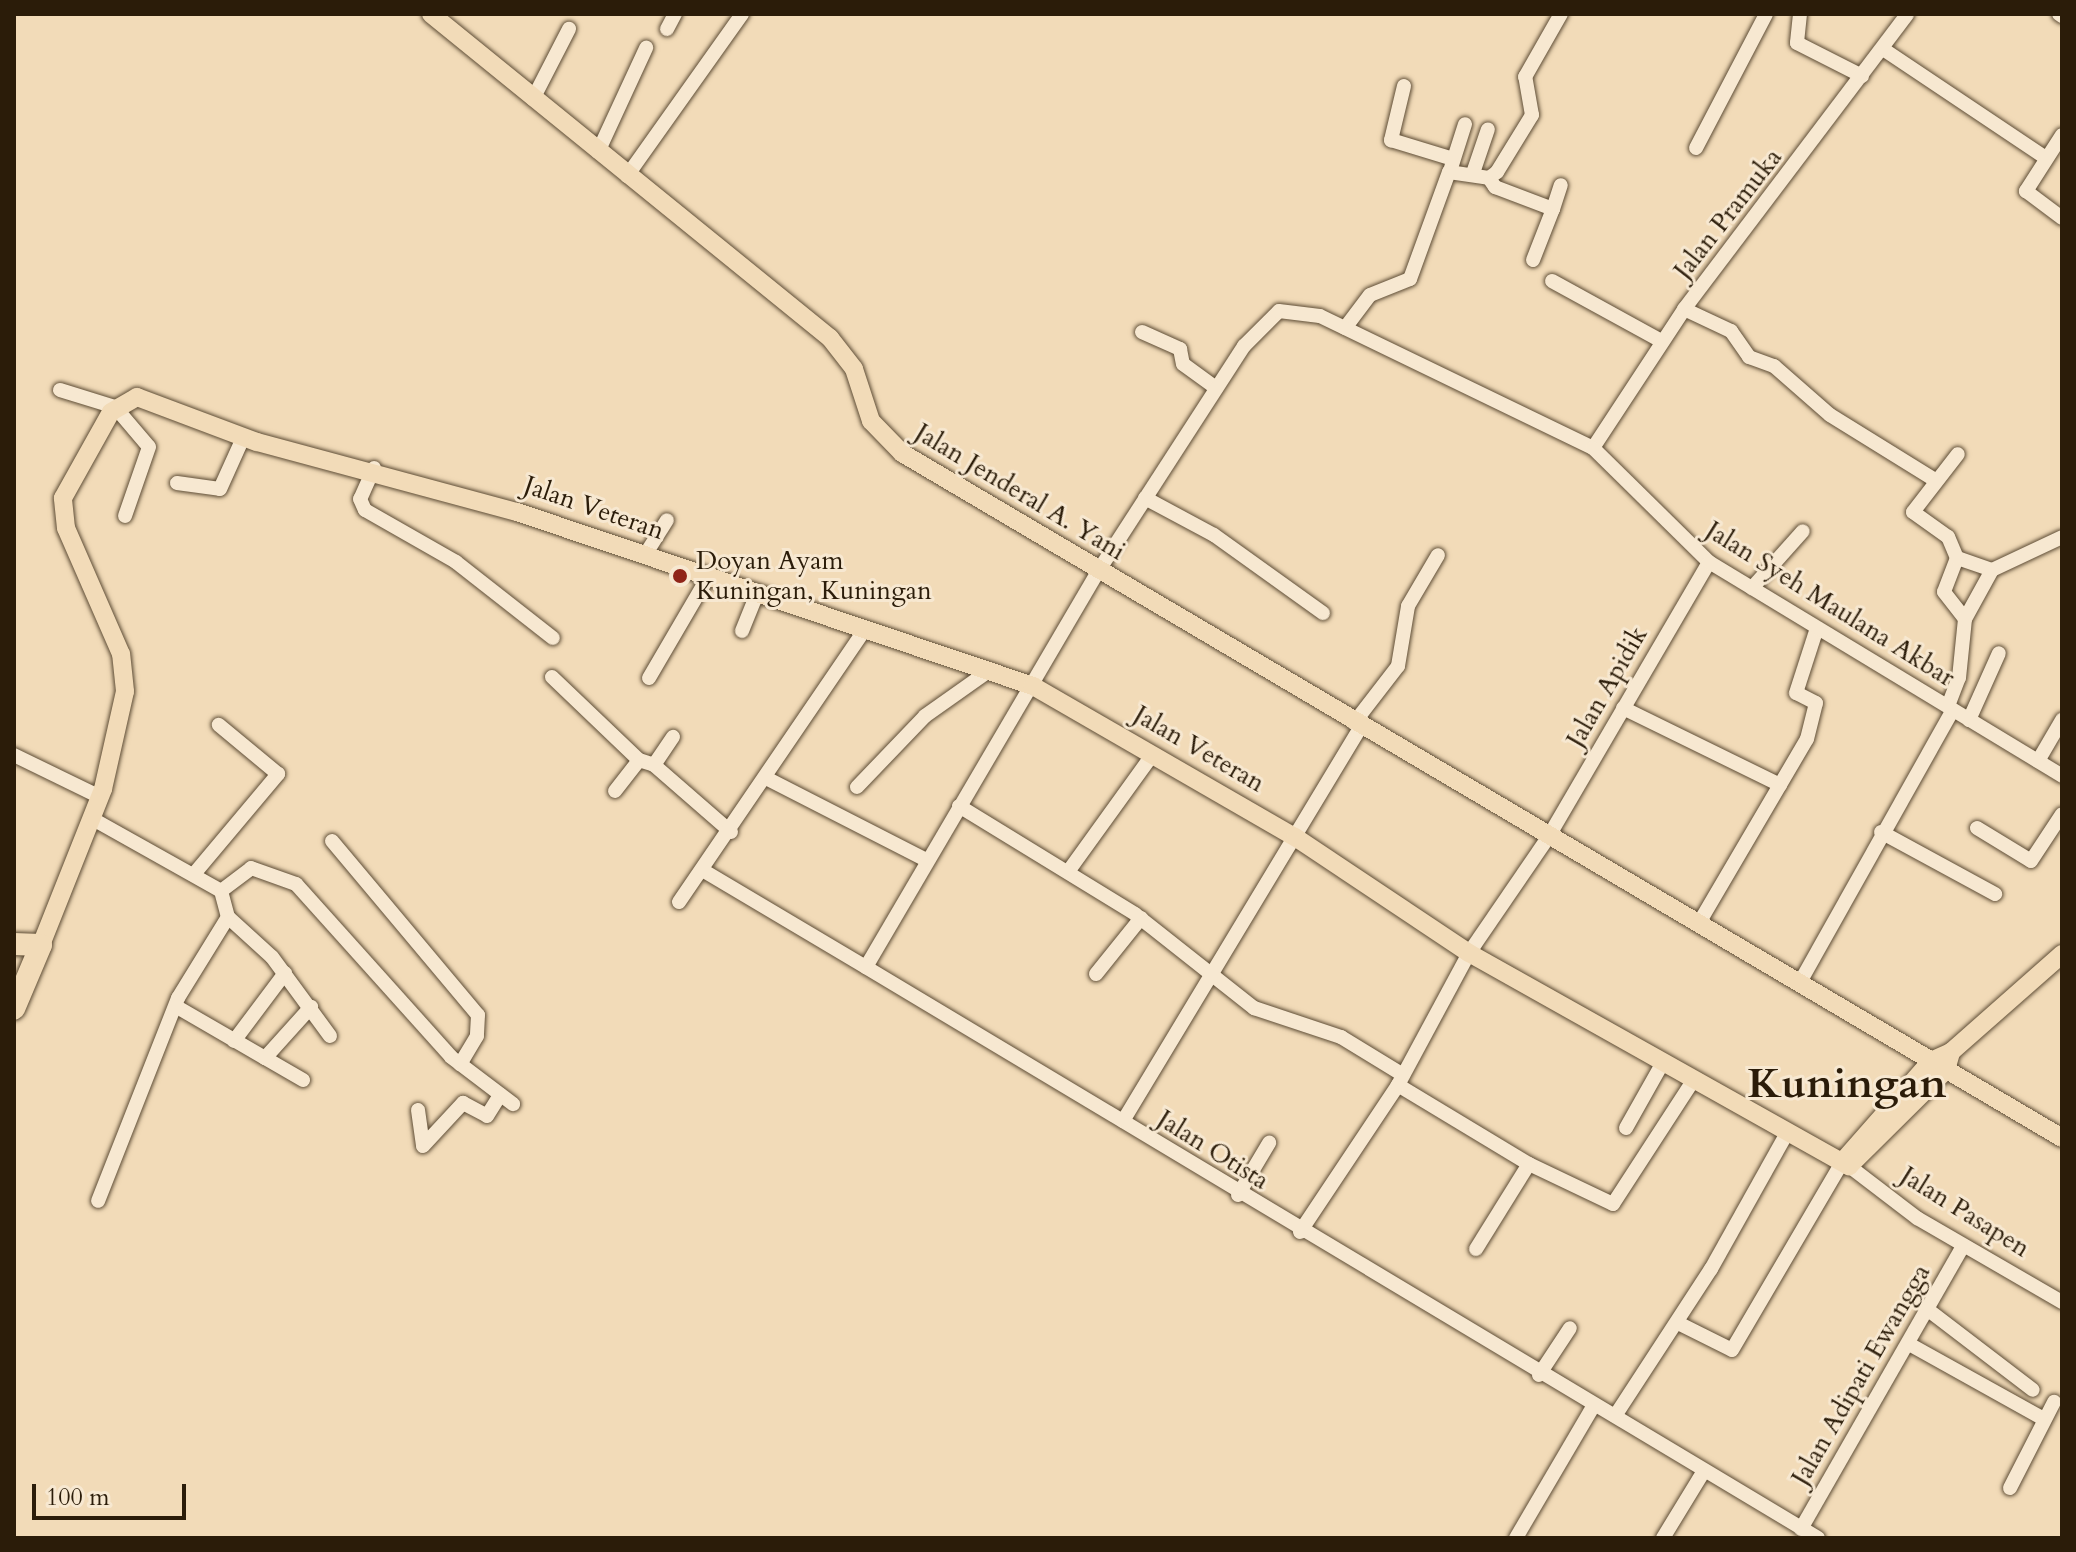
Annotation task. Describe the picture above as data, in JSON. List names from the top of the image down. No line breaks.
{"streets":{"main road":["Jalan Jenderal A. Yani","Jalan Veteran"],"street":["Jalan Pramuka","Jalan Syeh Maulana Akbar","Jalan Apidik","Jalan Otista","Jalan Pasapen","Jalan Adipati Ewangga"]},"crossings":[["Jalan Pramuka","Jalan Syeh Maulana Akbar"],["Jalan Jenderal A. Yani","Jalan Syeh Maulana Akbar"],["Jalan Jenderal A. Yani","Jalan Apidik"],["Jalan Veteran","Jalan Syeh Maulana Akbar"],["Jalan Veteran","Jalan Apidik"],["Jalan Veteran","Jalan Pasapen"],["Jalan Syeh Maulana Akbar","Jalan Apidik"],["Jalan Apidik","Jalan Otista"],["Jalan Otista","Jalan Adipati Ewangga"],["Jalan Pasapen","Jalan Adipati Ewangga"]],"districts":["Kuningan"],"places":["Doyan Ayam Kuningan, Kuningan"],"scale_bar":"100 m"}
